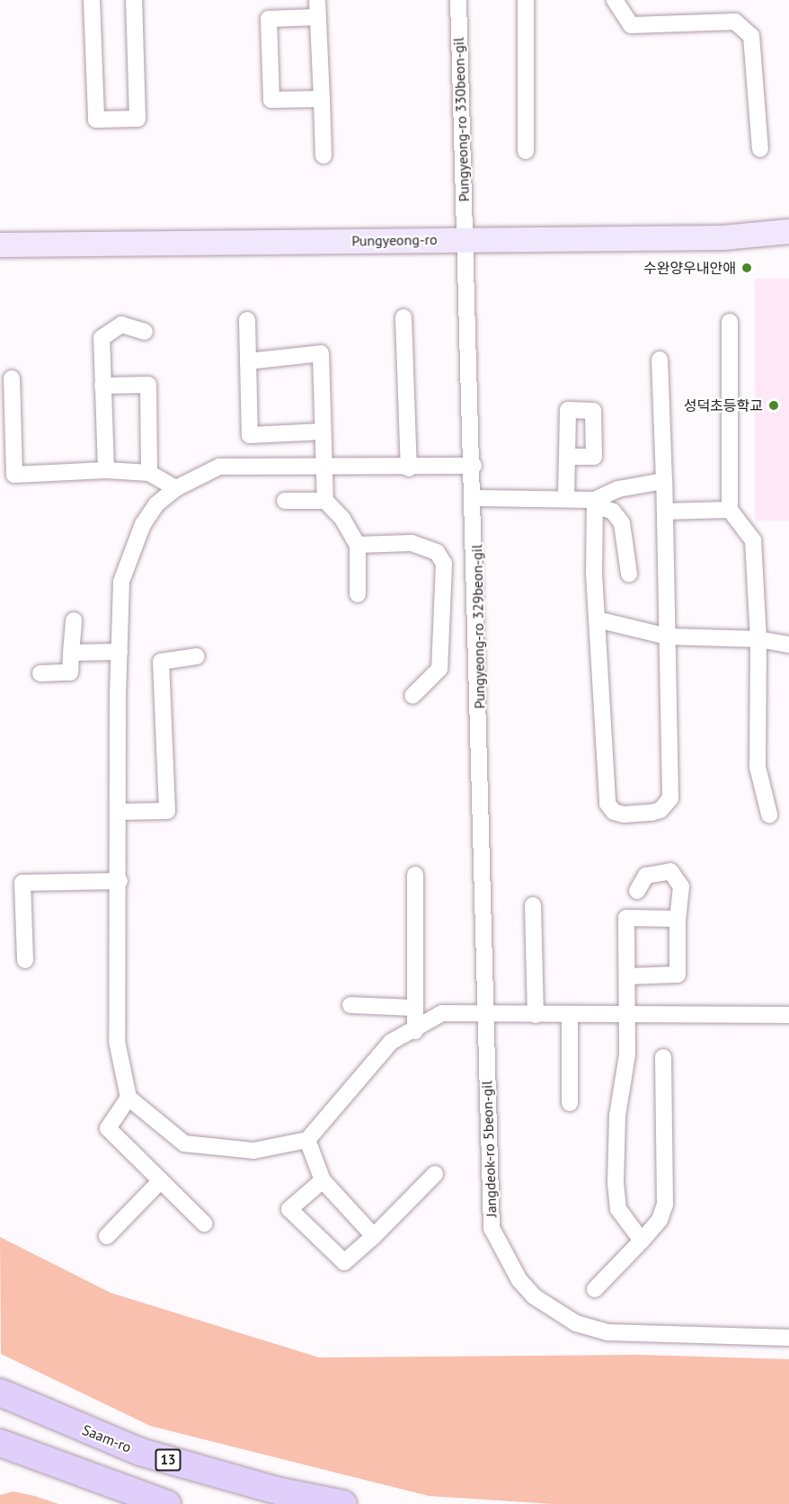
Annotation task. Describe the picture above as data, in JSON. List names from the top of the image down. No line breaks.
{"streets":{"main road":["Pungyeong-ro","Saam-ro","13"],"street":["Pungyeong-ro 330beon-gil","Pungyeong-ro 329beon-gil","Jangdeok-ro 5beon-gil"]},"crossings":[["Pungyeong-ro 330beon-gil","Pungyeong-ro"],["Pungyeong-ro 330beon-gil","Pungyeong-ro 329beon-gil"],["Pungyeong-ro","Pungyeong-ro 329beon-gil"],["Pungyeong-ro 329beon-gil","Jangdeok-ro 5beon-gil"]],"places":["수완양우내안애","성덕초등학교"]}
